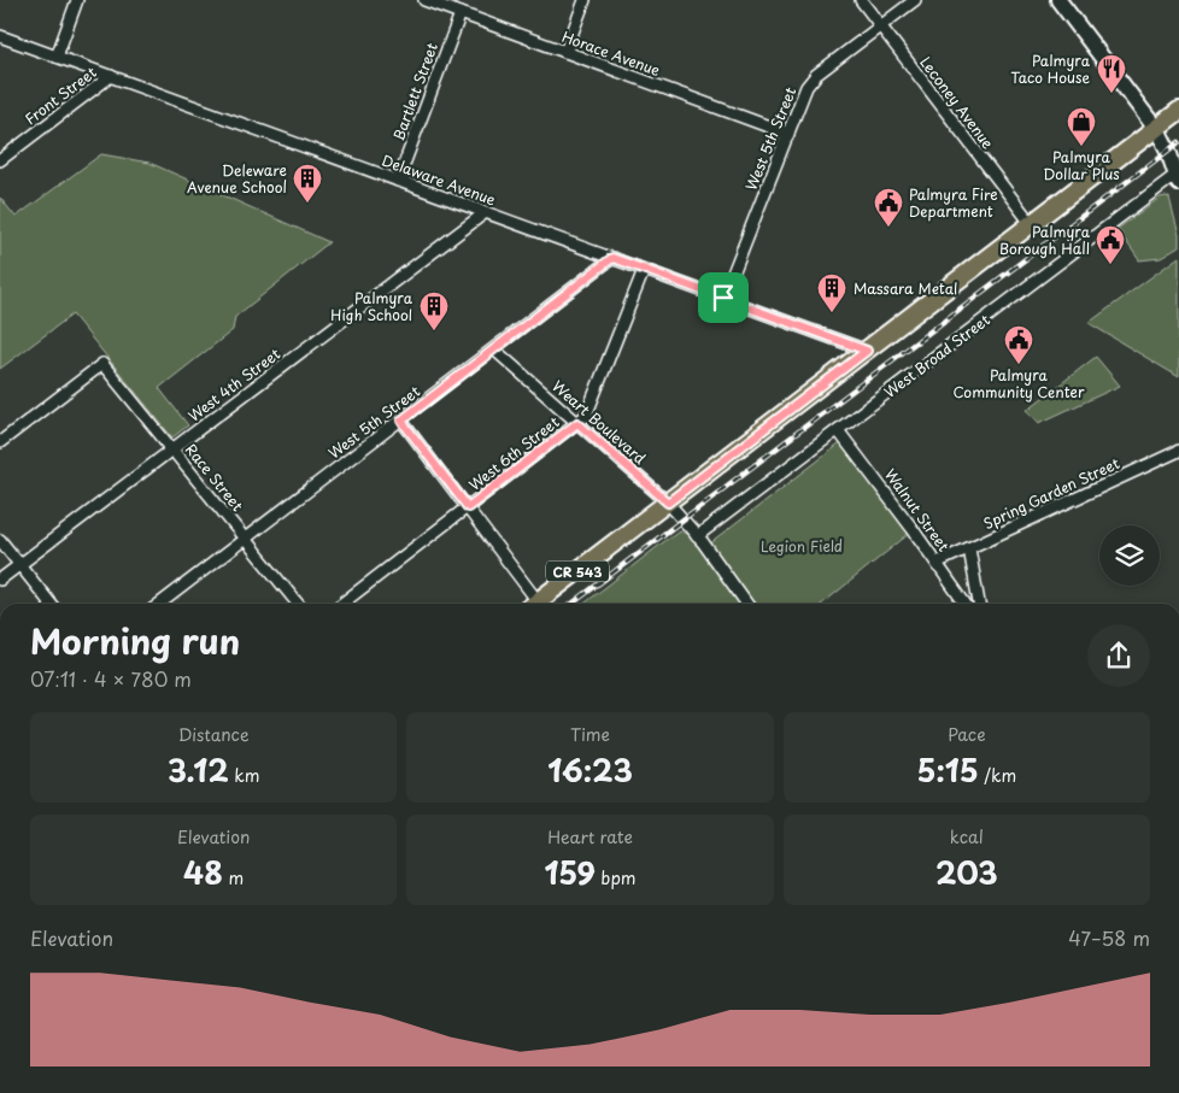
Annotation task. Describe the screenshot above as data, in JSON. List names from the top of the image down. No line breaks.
{"streets":{"main road":["CR 543"],"street":["Horace Avenue","Bartlett Street","Front Street","Leconey Avenue","West 5th Street","Delaware Avenue","West Broad Street","West 4th Street","Weart Boulevard","West 6th Street","Race Street","Spring Garden Street","Walnut Street"]},"crossings":[["Horace Avenue","Bartlett Street"],["Horace Avenue","West 5th Street"],["Bartlett Street","Delaware Avenue"],["Front Street","Delaware Avenue"],["Leconey Avenue","West 5th Street"],["Leconey Avenue","CR 543"],["West 5th Street","Delaware Avenue"],["West 5th Street","Weart Boulevard"],["West 5th Street","Race Street"],["Delaware Avenue","West 4th Street"],["Delaware Avenue","West 6th Street"],["Delaware Avenue","CR 543"],["West Broad Street","Weart Boulevard"],["West Broad Street","Walnut Street"],["West 4th Street","Race Street"],["Weart Boulevard","West 6th Street"],["Weart Boulevard","CR 543"],["Spring Garden Street","Walnut Street"]],"parks":["Legion Field"],"places":{"restaurant":["Palmyra Taco House"],"shop":["Palmyra Dollar Plus"],"building":["Deleware Avenue School","Massara Metal","Palmyra High School"],"public building":["Palmyra Fire Department","Palmyra Borough Hall","Palmyra Community Center"]},"page":{"heading":["Morning run","07:11 · 4 × 780 m"],"stats":[["Distance","3.12 km"],["Time","16:23"],["Pace","5:15 /km"],["Elevation","48 m"],["Heart rate","159 bpm"],["kcal","203"]],"chart":["Elevation","47–58 m"]}}
